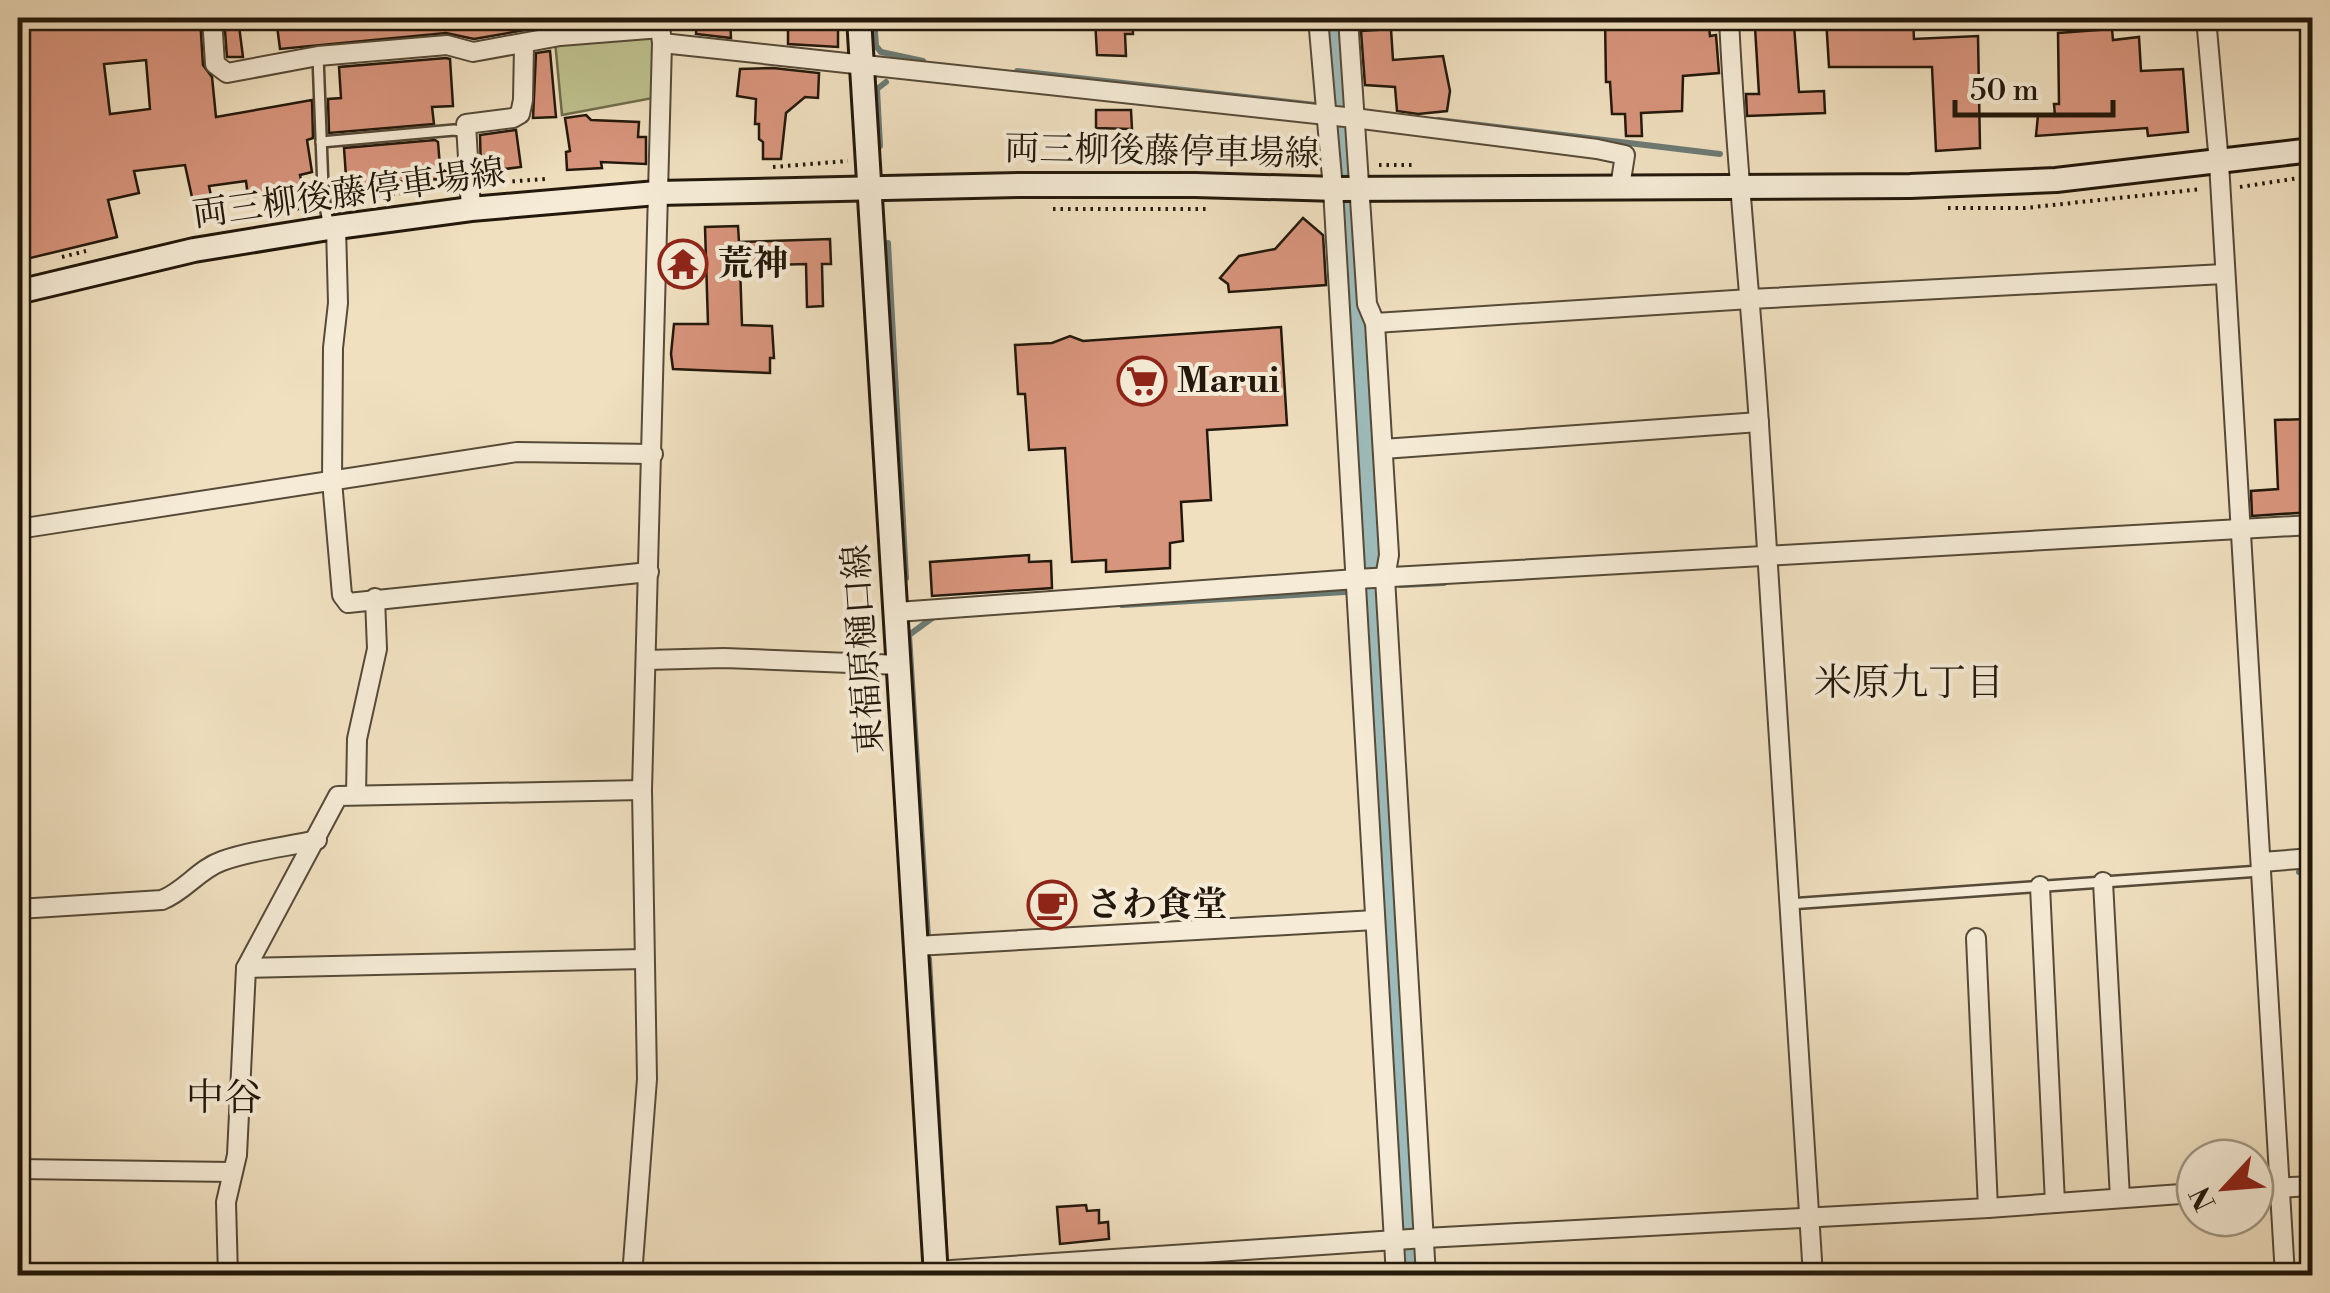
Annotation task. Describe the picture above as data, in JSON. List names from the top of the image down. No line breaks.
{"streets":{"main road":["両三柳後藤停車場線","東福原樋口線"]},"crossings":[["両三柳後藤停車場線","東福原樋口線"]],"districts":["米原九丁目","中谷"],"places":{"temple":["荒神"],"supermarket":["Marui"],"cafe":["さわ食堂"]},"scale_bar":"50 m","north":"bottom left"}
